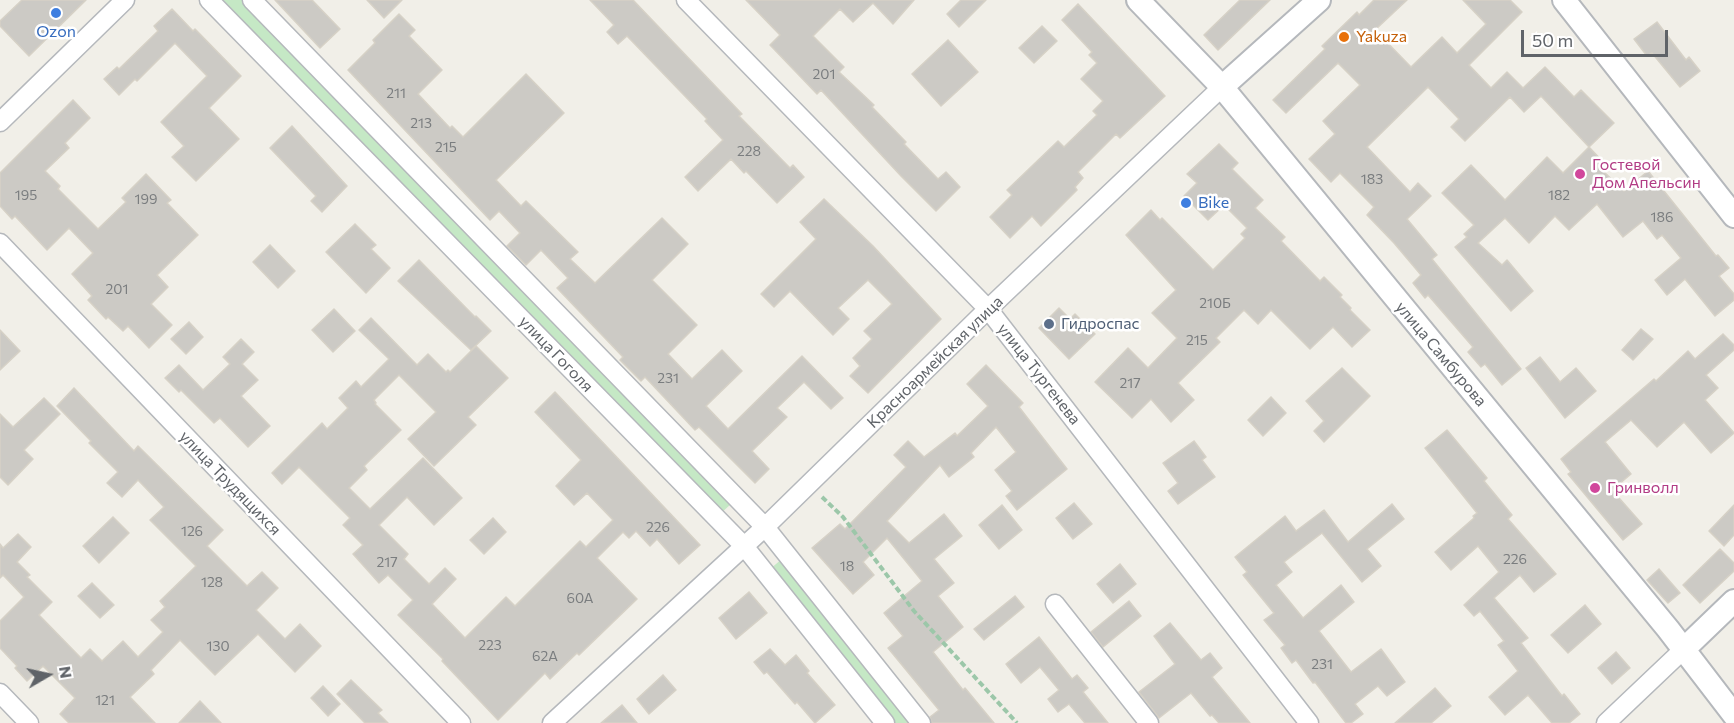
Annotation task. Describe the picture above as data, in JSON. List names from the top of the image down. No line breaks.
{"streets":{"street":["улица Гоголя","улица Самбурова","Красноармейская улица","улица Тургенева","улица Трудящихся"]},"crossings":[["улица Гоголя","Красноармейская улица"],["улица Самбурова","Красноармейская улица"],["Красноармейская улица","улица Тургенева"]],"places":["Ozon","Yakuza","Гостевой Дом Апельсин","Bike","Гидроспас","Гринволл"],"house_numbers":["201","211","213","215","228","183","195","182","199","186","201","210Б","215","231","217","226","126","226","217","18","128","60А","223","130","62А","231","121"],"scale_bar":"50 m","north":"right"}
